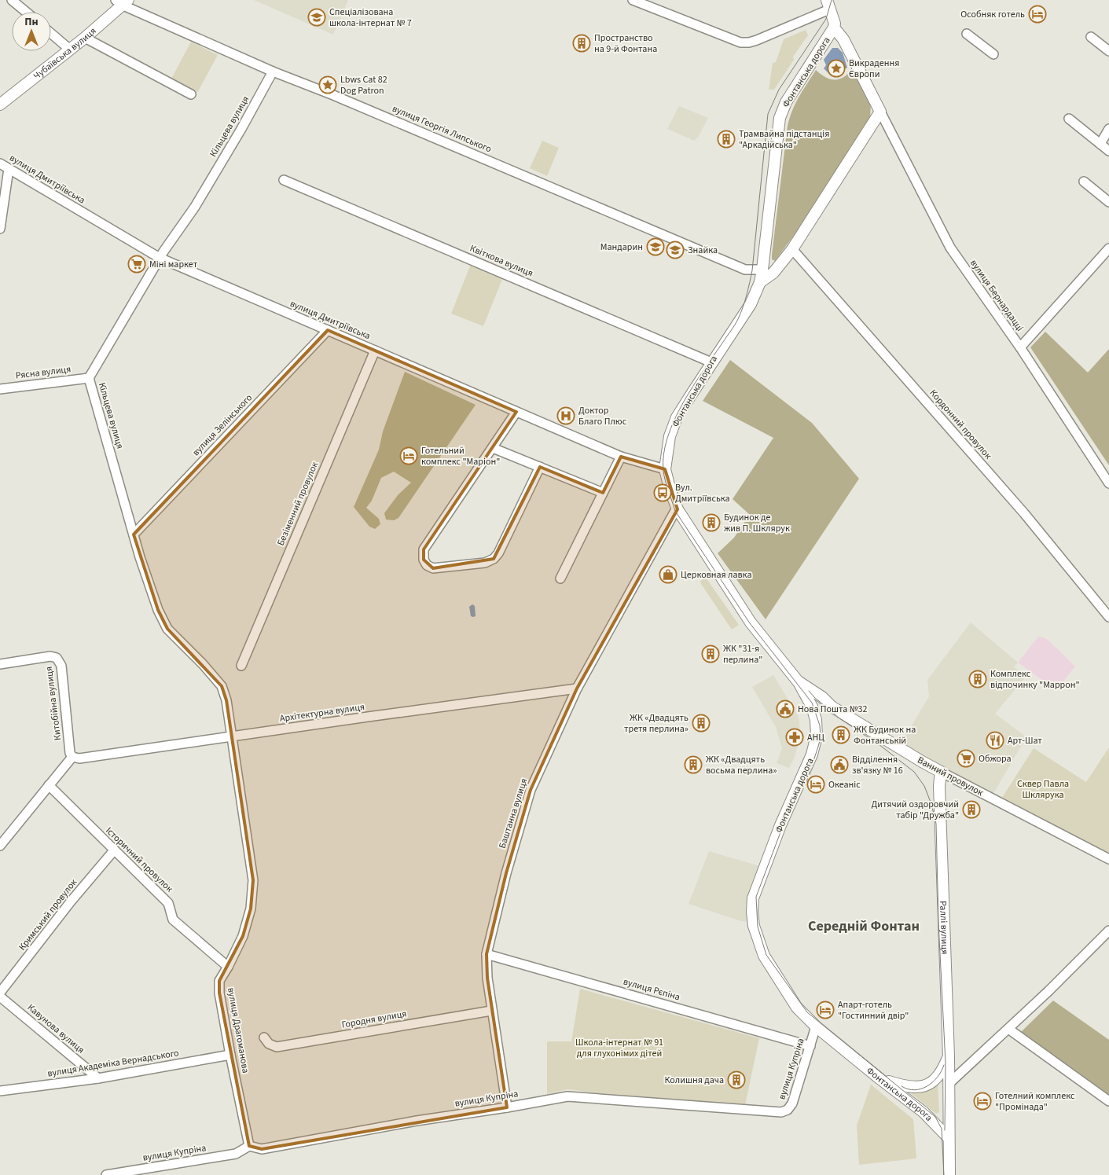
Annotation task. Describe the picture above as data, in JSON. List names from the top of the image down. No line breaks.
{"streets":{"main road":["Чубаївська вулиця","Фонтанська дорога","Ванний провулок","Раллі вулиця"],"street":["Кільцева вулиця","вулиця Георгія Липського","вулиця Дмитріївська","Квіткова вулиця","вулиця Бернардацці","Рясна вулиця","Кордонний провулок","вулиця Зелінського","Безіменний провулок","Китобійна вулиця","Архітектурна вулиця","Баштанна вулиця","Історичний провулок","Кримський провулок","вулиця Рєпіна","Городня вулиця","Кавунова вулиця","вулиця Драгоманова","вулиця Академіка Вернадського","вулиця Купріна"]},"crossings":[["Чубаївська вулиця","вулиця Георгія Липського"],["Фонтанська дорога","вулиця Георгія Липського"],["Фонтанська дорога","вулиця Дмитріївська"],["Фонтанська дорога","Квіткова вулиця"],["Фонтанська дорога","вулиця Бернардацці"],["Фонтанська дорога","Кордонний провулок"],["Фонтанська дорога","Ванний провулок"],["Фонтанська дорога","Баштанна вулиця"],["Фонтанська дорога","Раллі вулиця"],["Фонтанська дорога","вулиця Купріна"],["Кільцева вулиця","вулиця Георгія Липського"],["Кільцева вулиця","вулиця Дмитріївська"],["Кільцева вулиця","Рясна вулиця"],["Кільцева вулиця","вулиця Зелінського"],["Кільцева вулиця","Архітектурна вулиця"],["Кільцева вулиця","вулиця Драгоманова"],["вулиця Дмитріївська","вулиця Зелінського"],["вулиця Дмитріївська","Безіменний провулок"],["Китобійна вулиця","Архітектурна вулиця"],["Архітектурна вулиця","Баштанна вулиця"],["Архітектурна вулиця","вулиця Драгоманова"],["Ванний провулок","Раллі вулиця"],["Баштанна вулиця","вулиця Рєпіна"],["Баштанна вулиця","Городня вулиця"],["Баштанна вулиця","вулиця Купріна"],["Історичний провулок","Кримський провулок"],["Історичний провулок","вулиця Драгоманова"],["вулиця Рєпіна","вулиця Купріна"],["Кавунова вулиця","вулиця Академіка Вернадського"],["вулиця Драгоманова","вулиця Академіка Вернадського"],["вулиця Драгоманова","вулиця Купріна"]],"districts":["Середній Фонтан"],"parks":["Сквер Павла Шклярука","Школа-інтернат № 91 для глухонімих дітей"],"places":{"hotel":["Особняк готель","Готельний комплекс \"Маріон\"","Океаніс","Апарт-готель \"Гостинний двір\"","Готелний комплекс \"Промінада\""],"school or university":["Спеціалізована школа-інтернат № 7","Мандарин","Знайка"],"building":["Пространство на 9-й Фонтана","Трамвайна підстанція \"Аркадійська\"","Будинок де жив П. Шклярук","ЖК \"31-я перлина\"","Комплекс відпочинку \"Маррон\"","ЖК «Двадцять третя перлина»","ЖК Будинок на Фонтанській","ЖК «Двадцять восьма перлина»","Дитячий оздоровчий табір \"Дружба\"","Колишня дача"],"place":["Викрадення Європи","Lbws Cat 82 Dog Patron"],"supermarket":["Міні маркет","Обжора"],"hospital":["Доктор Благо Плюс"],"bus stop":["Вул. Дмитріївська"],"shop":["Церковная лавка"],"public building":["Нова Пошта №32","Відділення зв'язку № 16"],"pharmacy":["АНЦ"],"restaurant":["Арт-Шат"]},"north":"top"}
